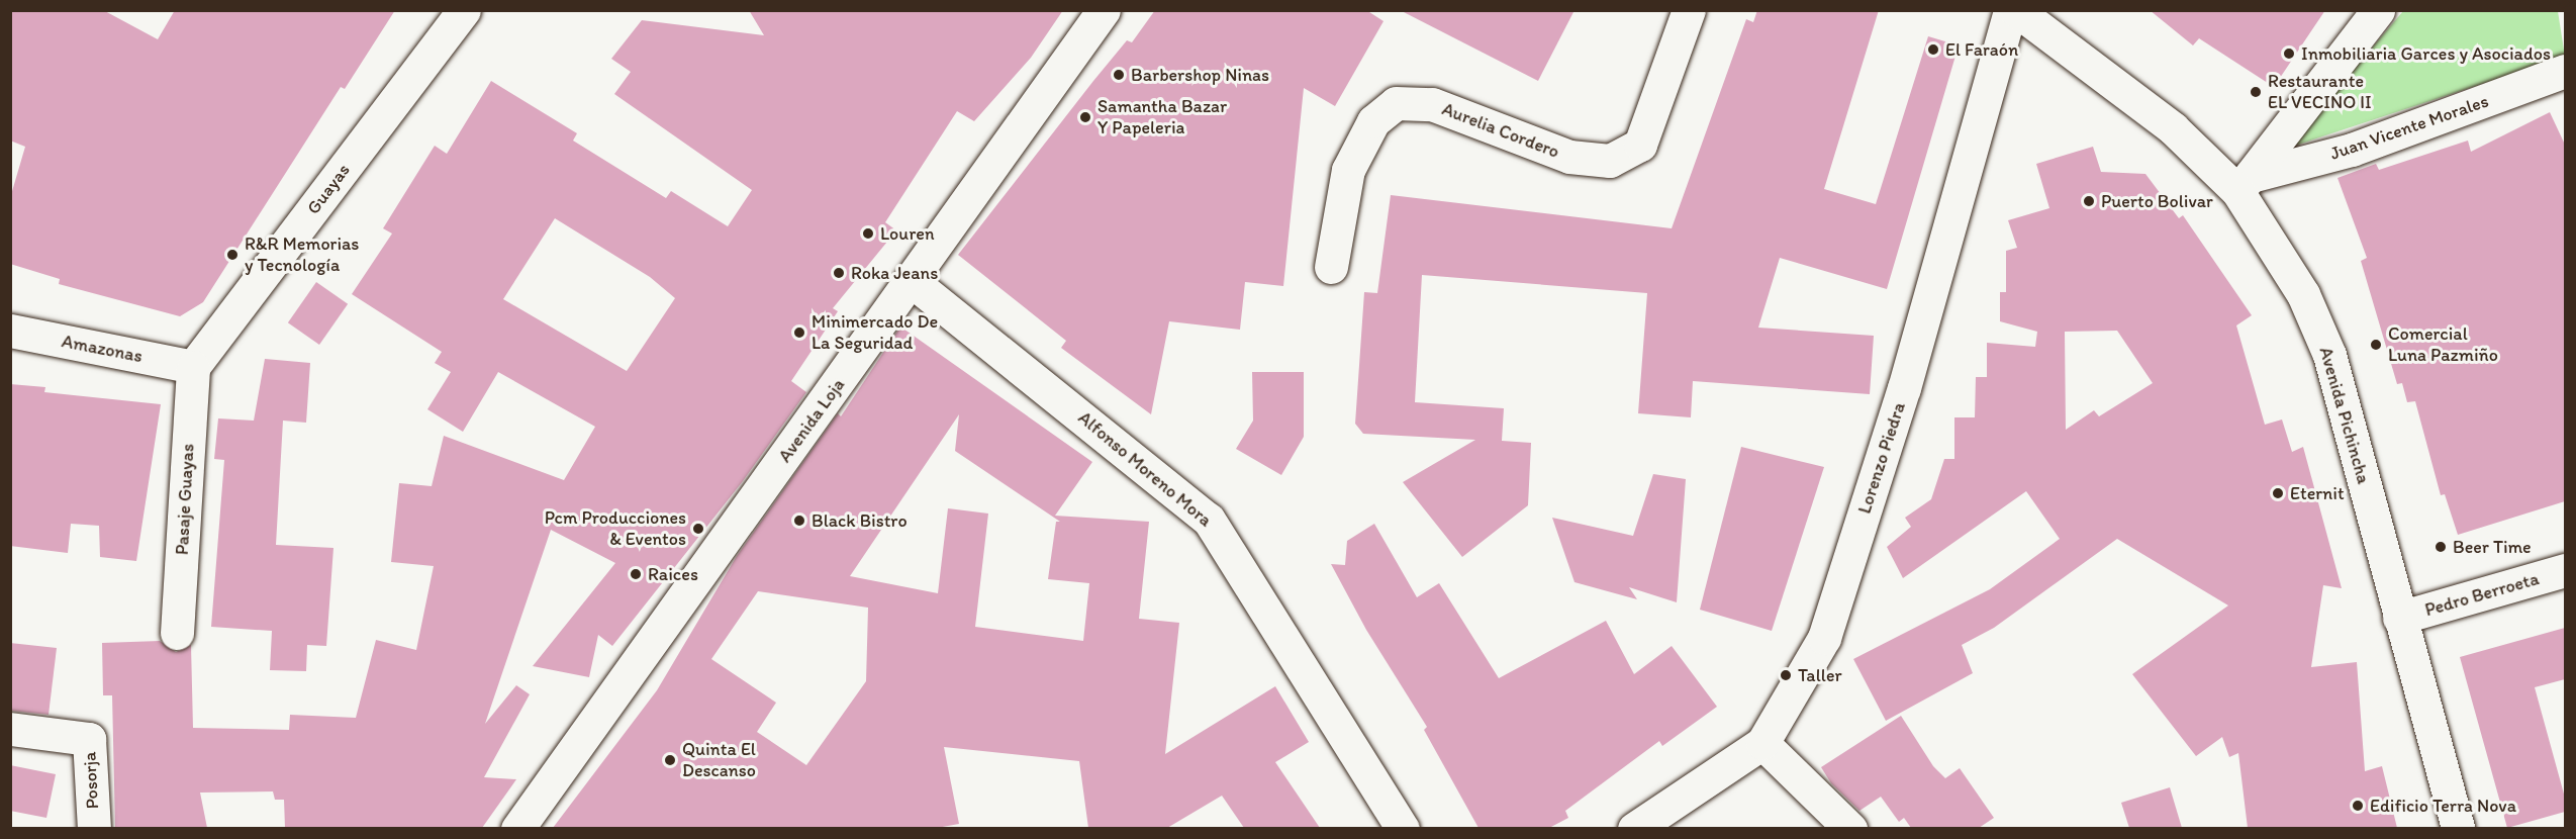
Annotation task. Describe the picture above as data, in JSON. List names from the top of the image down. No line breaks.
{"streets":{"street":["Juan Vicente Morales","Aurelia Cordero","Guayas","Amazonas","Avenida Pichincha","Avenida Loja","Lorenzo Piedra","Alfonso Moreno Mora","Pasaje Guayas","Pedro Berroeta","Posorja"]},"crossings":[["Juan Vicente Morales","Avenida Pichincha"],["Guayas","Amazonas"],["Guayas","Pasaje Guayas"],["Amazonas","Pasaje Guayas"],["Avenida Pichincha","Pedro Berroeta"],["Avenida Loja","Alfonso Moreno Mora"]],"places":["El Faraón","Inmobiliaria Garces y Asociados","Barbershop Ninas","Restaurante EL VECINO II","Samantha Bazar Y Papeleria","Puerto Bolivar","Louren","R&R Memorias y Tecnología","Roka Jeans","Minimercado De La Seguridad","Comercial Luna Pazmiño","Eternit","Black Bistro","Pcm Producciones & Eventos","Beer Time","Raices","Taller","Quinta El Descanso","Edificio Terra Nova"]}
